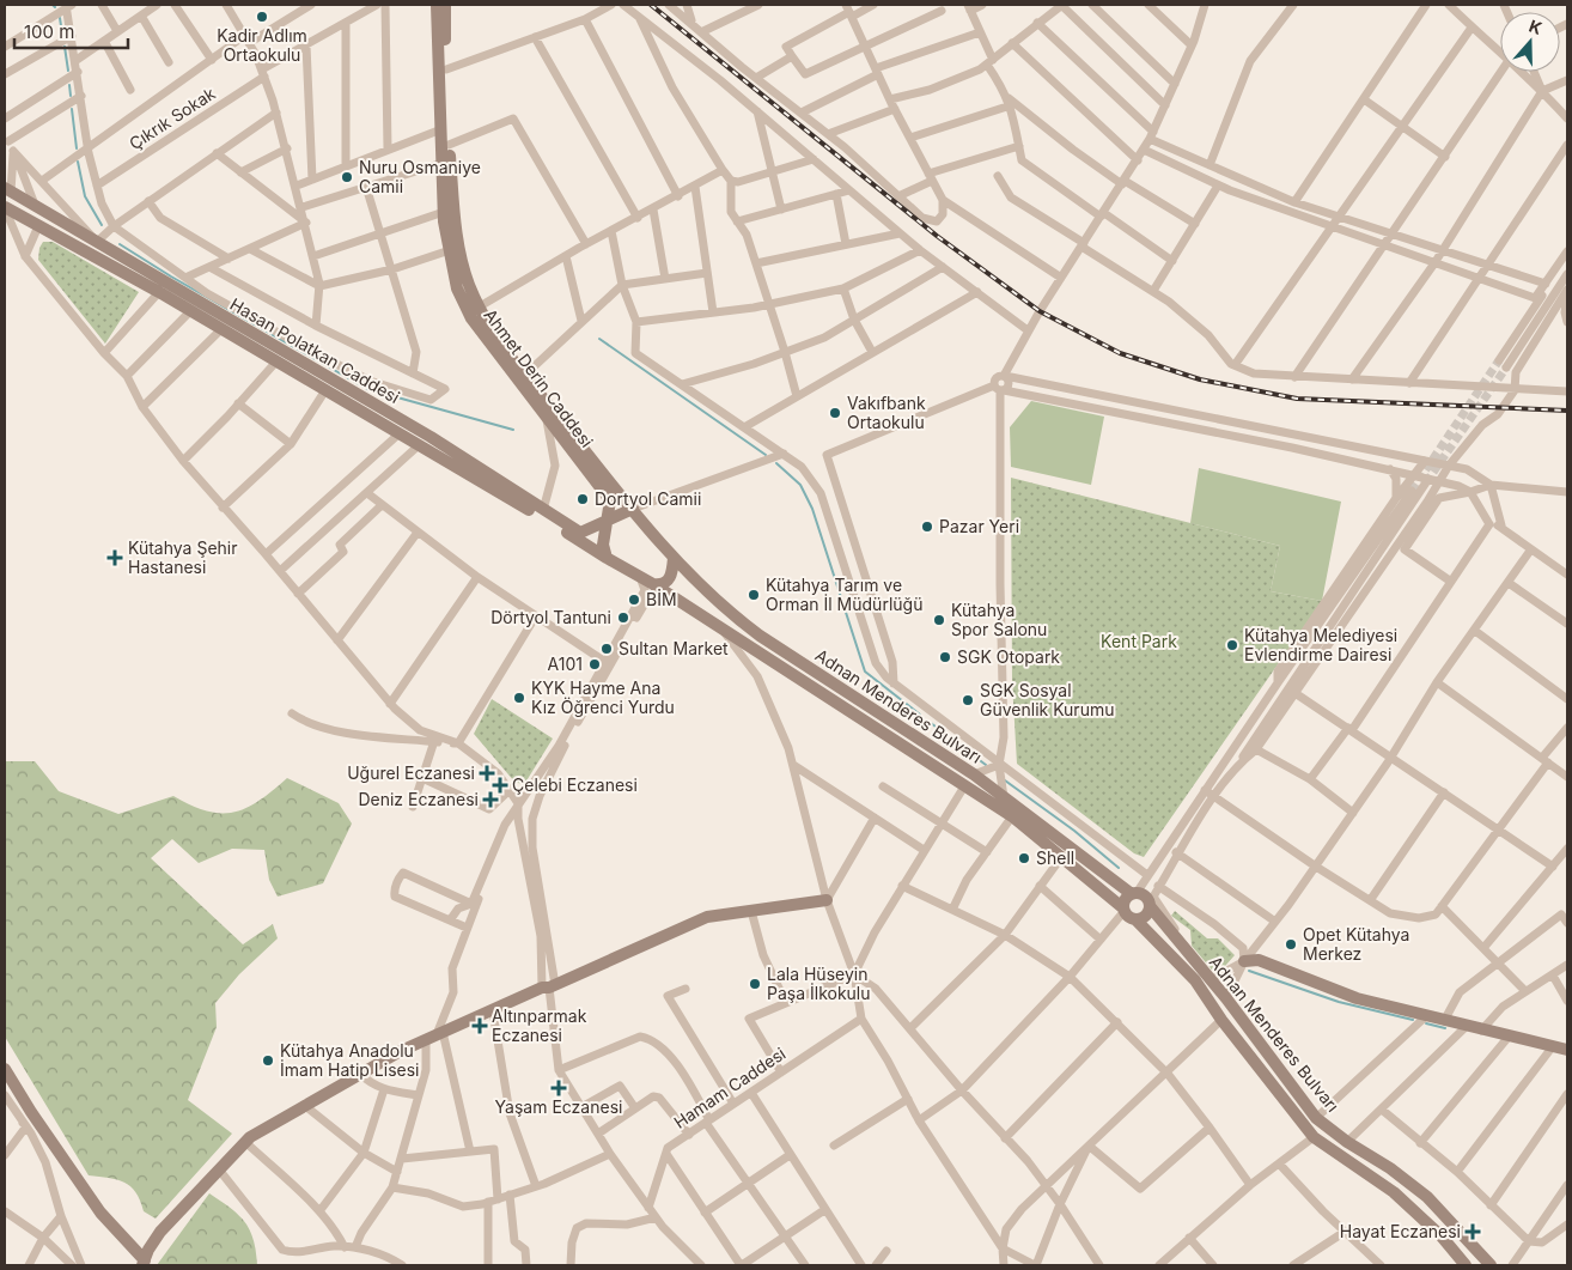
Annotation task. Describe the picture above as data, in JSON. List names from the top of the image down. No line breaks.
{"streets":{"main road":["Hasan Polatkan Caddesi","Ahmet Derin Caddesi","Adnan Menderes Bulvarı"],"street":["Çıkrık Sokak","Hamam Caddesi"]},"crossings":[["Hasan Polatkan Caddesi","Ahmet Derin Caddesi"],["Ahmet Derin Caddesi","Adnan Menderes Bulvarı"]],"parks":["Kent Park"],"places":{"other":["Kadir Adlım Ortaokulu","Nuru Osmaniye Camii","Vakıfbank Ortaokulu","Dortyol Camii","Pazar Yeri","Kütahya Tarım ve Orman İl Müdürlüğü","BİM","Dörtyol Tantuni","Kütahya Spor Salonu","Kütahya Melediyesi Evlendirme Dairesi","Sultan Market","SGK Otopark","A101","KYK Hayme Ana Kız Öğrenci Yurdu","SGK Sosyal Güvenlik Kurumu","Shell","Opet Kütahya Merkez","Lala Hüseyin Paşa İlkokulu","Kütahya Anadolu İmam Hatip Lisesi"],"health":["Kütahya Şehir Hastanesi","Uğurel Eczanesi","Çelebi Eczanesi","Deniz Eczanesi","Altınparmak Eczanesi","Yaşam Eczanesi","Hayat Eczanesi"]},"scale_bar":"100 m","north":"top"}
